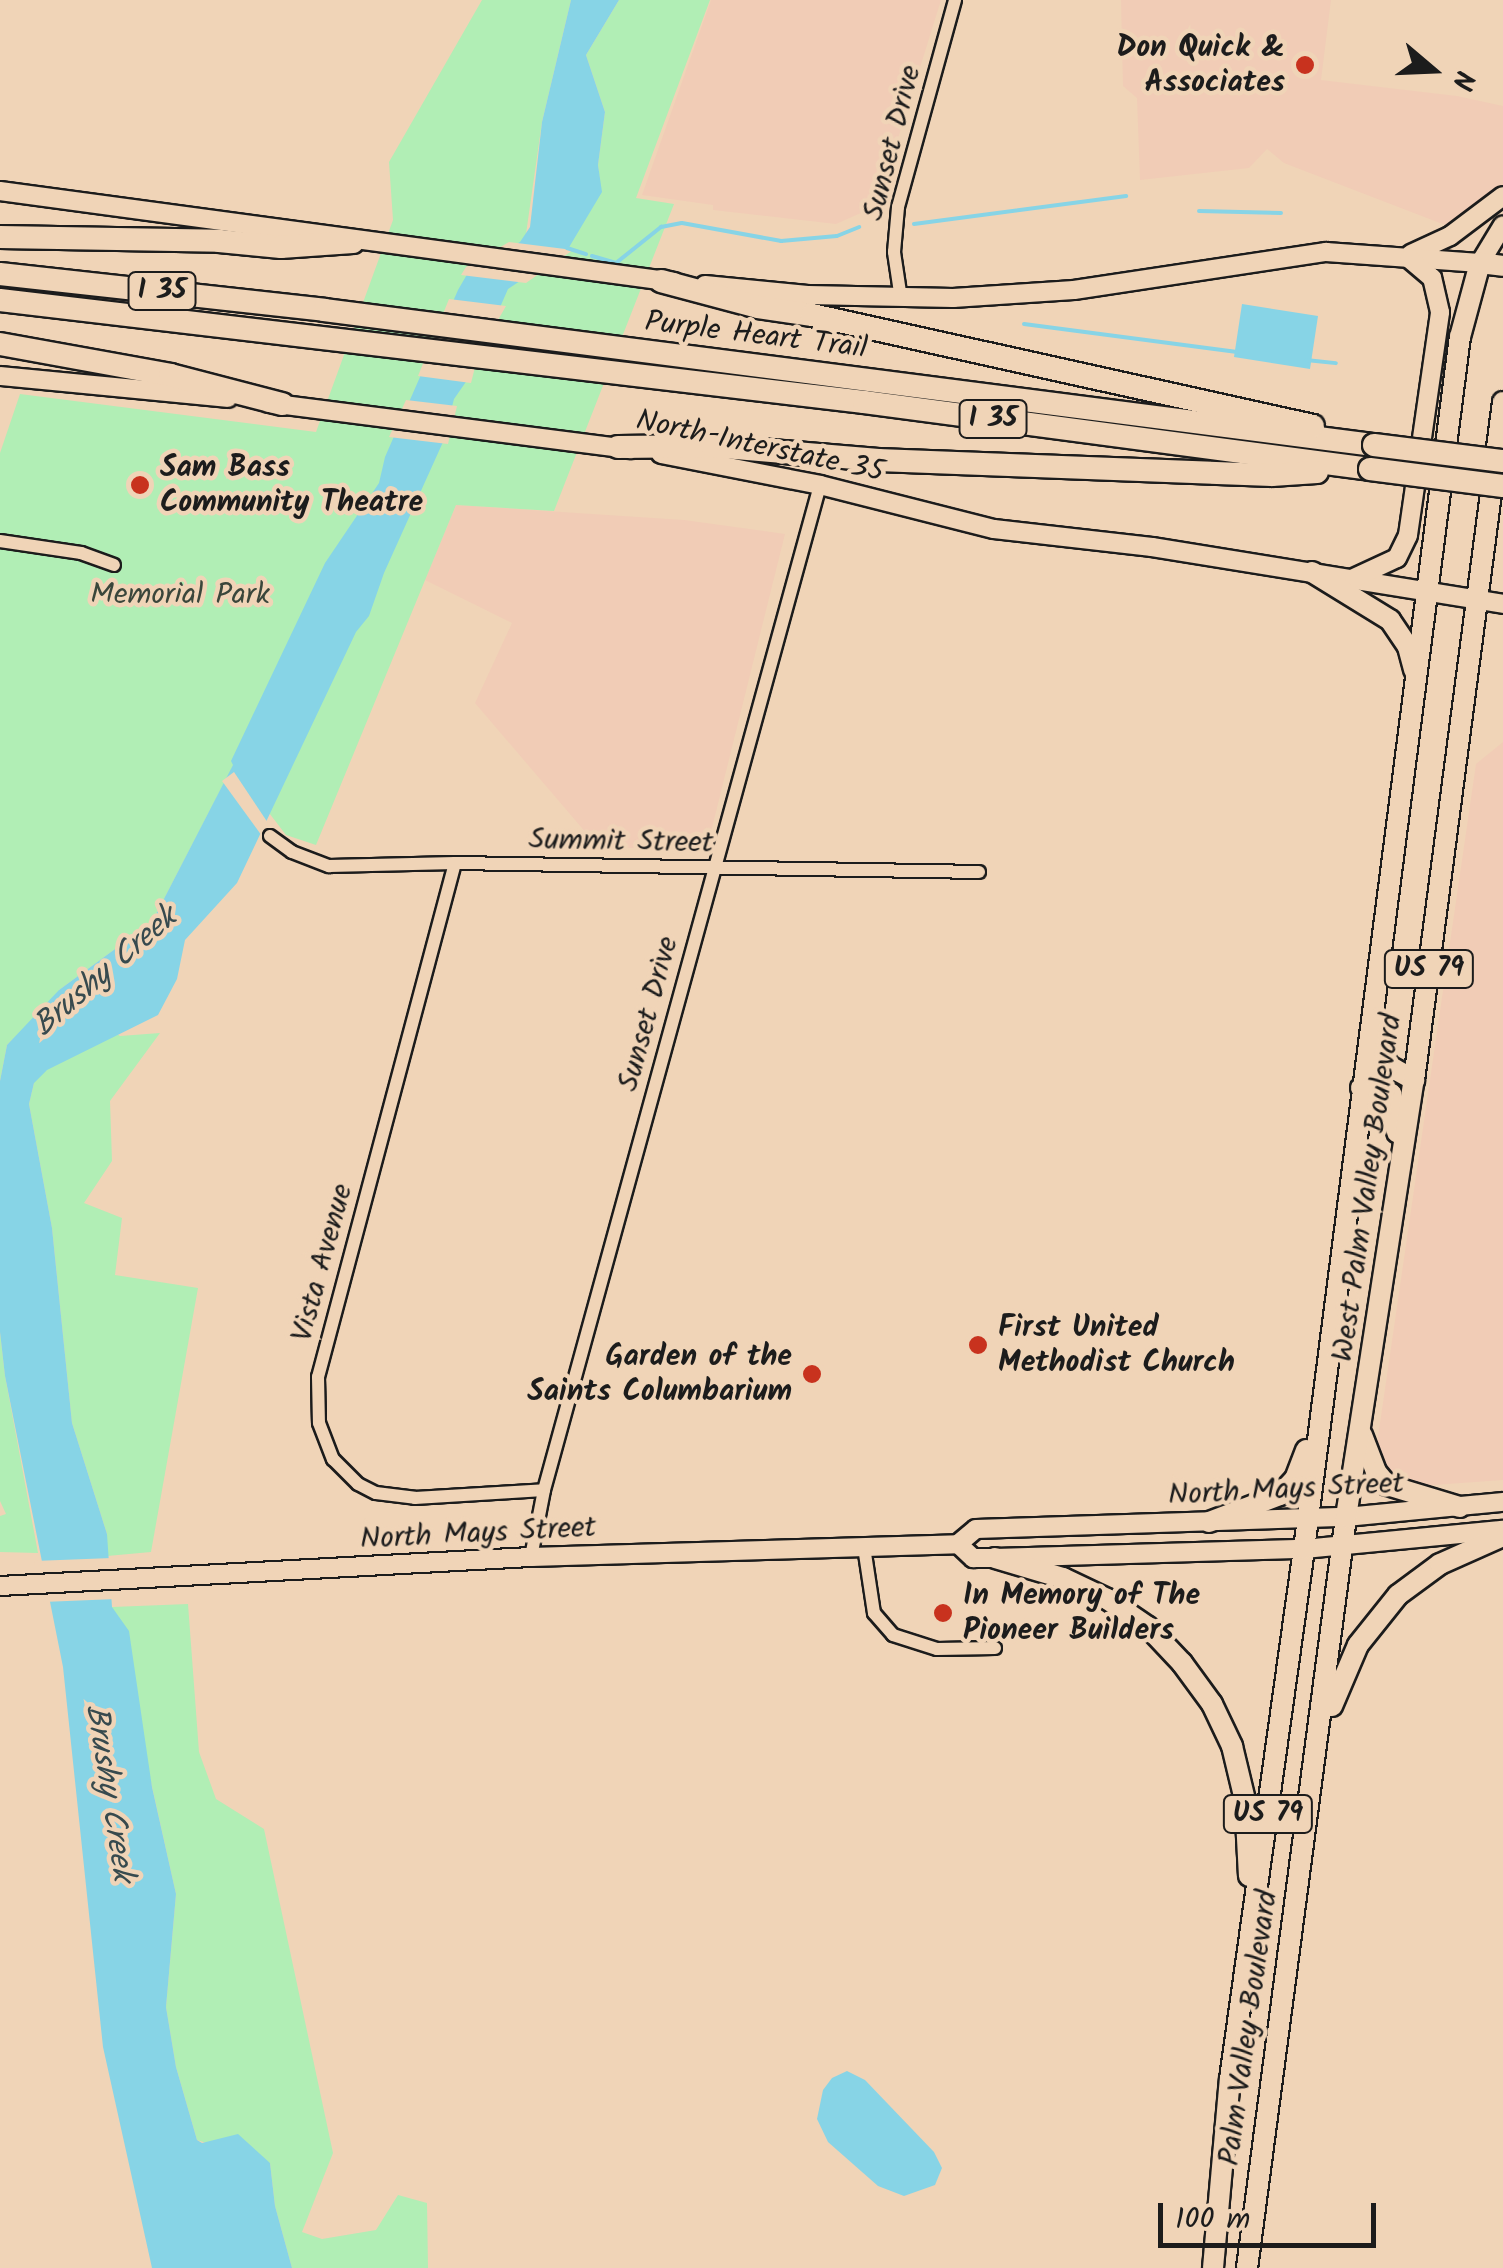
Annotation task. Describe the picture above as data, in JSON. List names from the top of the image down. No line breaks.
{"streets":{"highway":["I 35","Purple Heart Trail","US 79","West Palm Valley Boulevard","Palm Valley Boulevard"],"main road":["North Interstate 35","North Mays Street"],"street":["Sunset Drive","Summit Street","Vista Avenue"]},"crossings":[["Sunset Drive","North Interstate 35"],["Sunset Drive","Summit Street"],["Sunset Drive","Vista Avenue"],["Sunset Drive","North Mays Street"],["North Interstate 35","US 79"],["North Interstate 35","West Palm Valley Boulevard"],["Summit Street","Vista Avenue"],["US 79","West Palm Valley Boulevard"],["West Palm Valley Boulevard","North Mays Street"],["West Palm Valley Boulevard","Palm Valley Boulevard"]],"water":["Brushy Creek"],"parks":["Memorial Park"],"places":["Don Quick & Associates","Sam Bass Community Theatre","First United Methodist Church","Garden of the Saints Columbarium","In Memory of The Pioneer Builders"],"scale_bar":"100 m","north":"right"}
